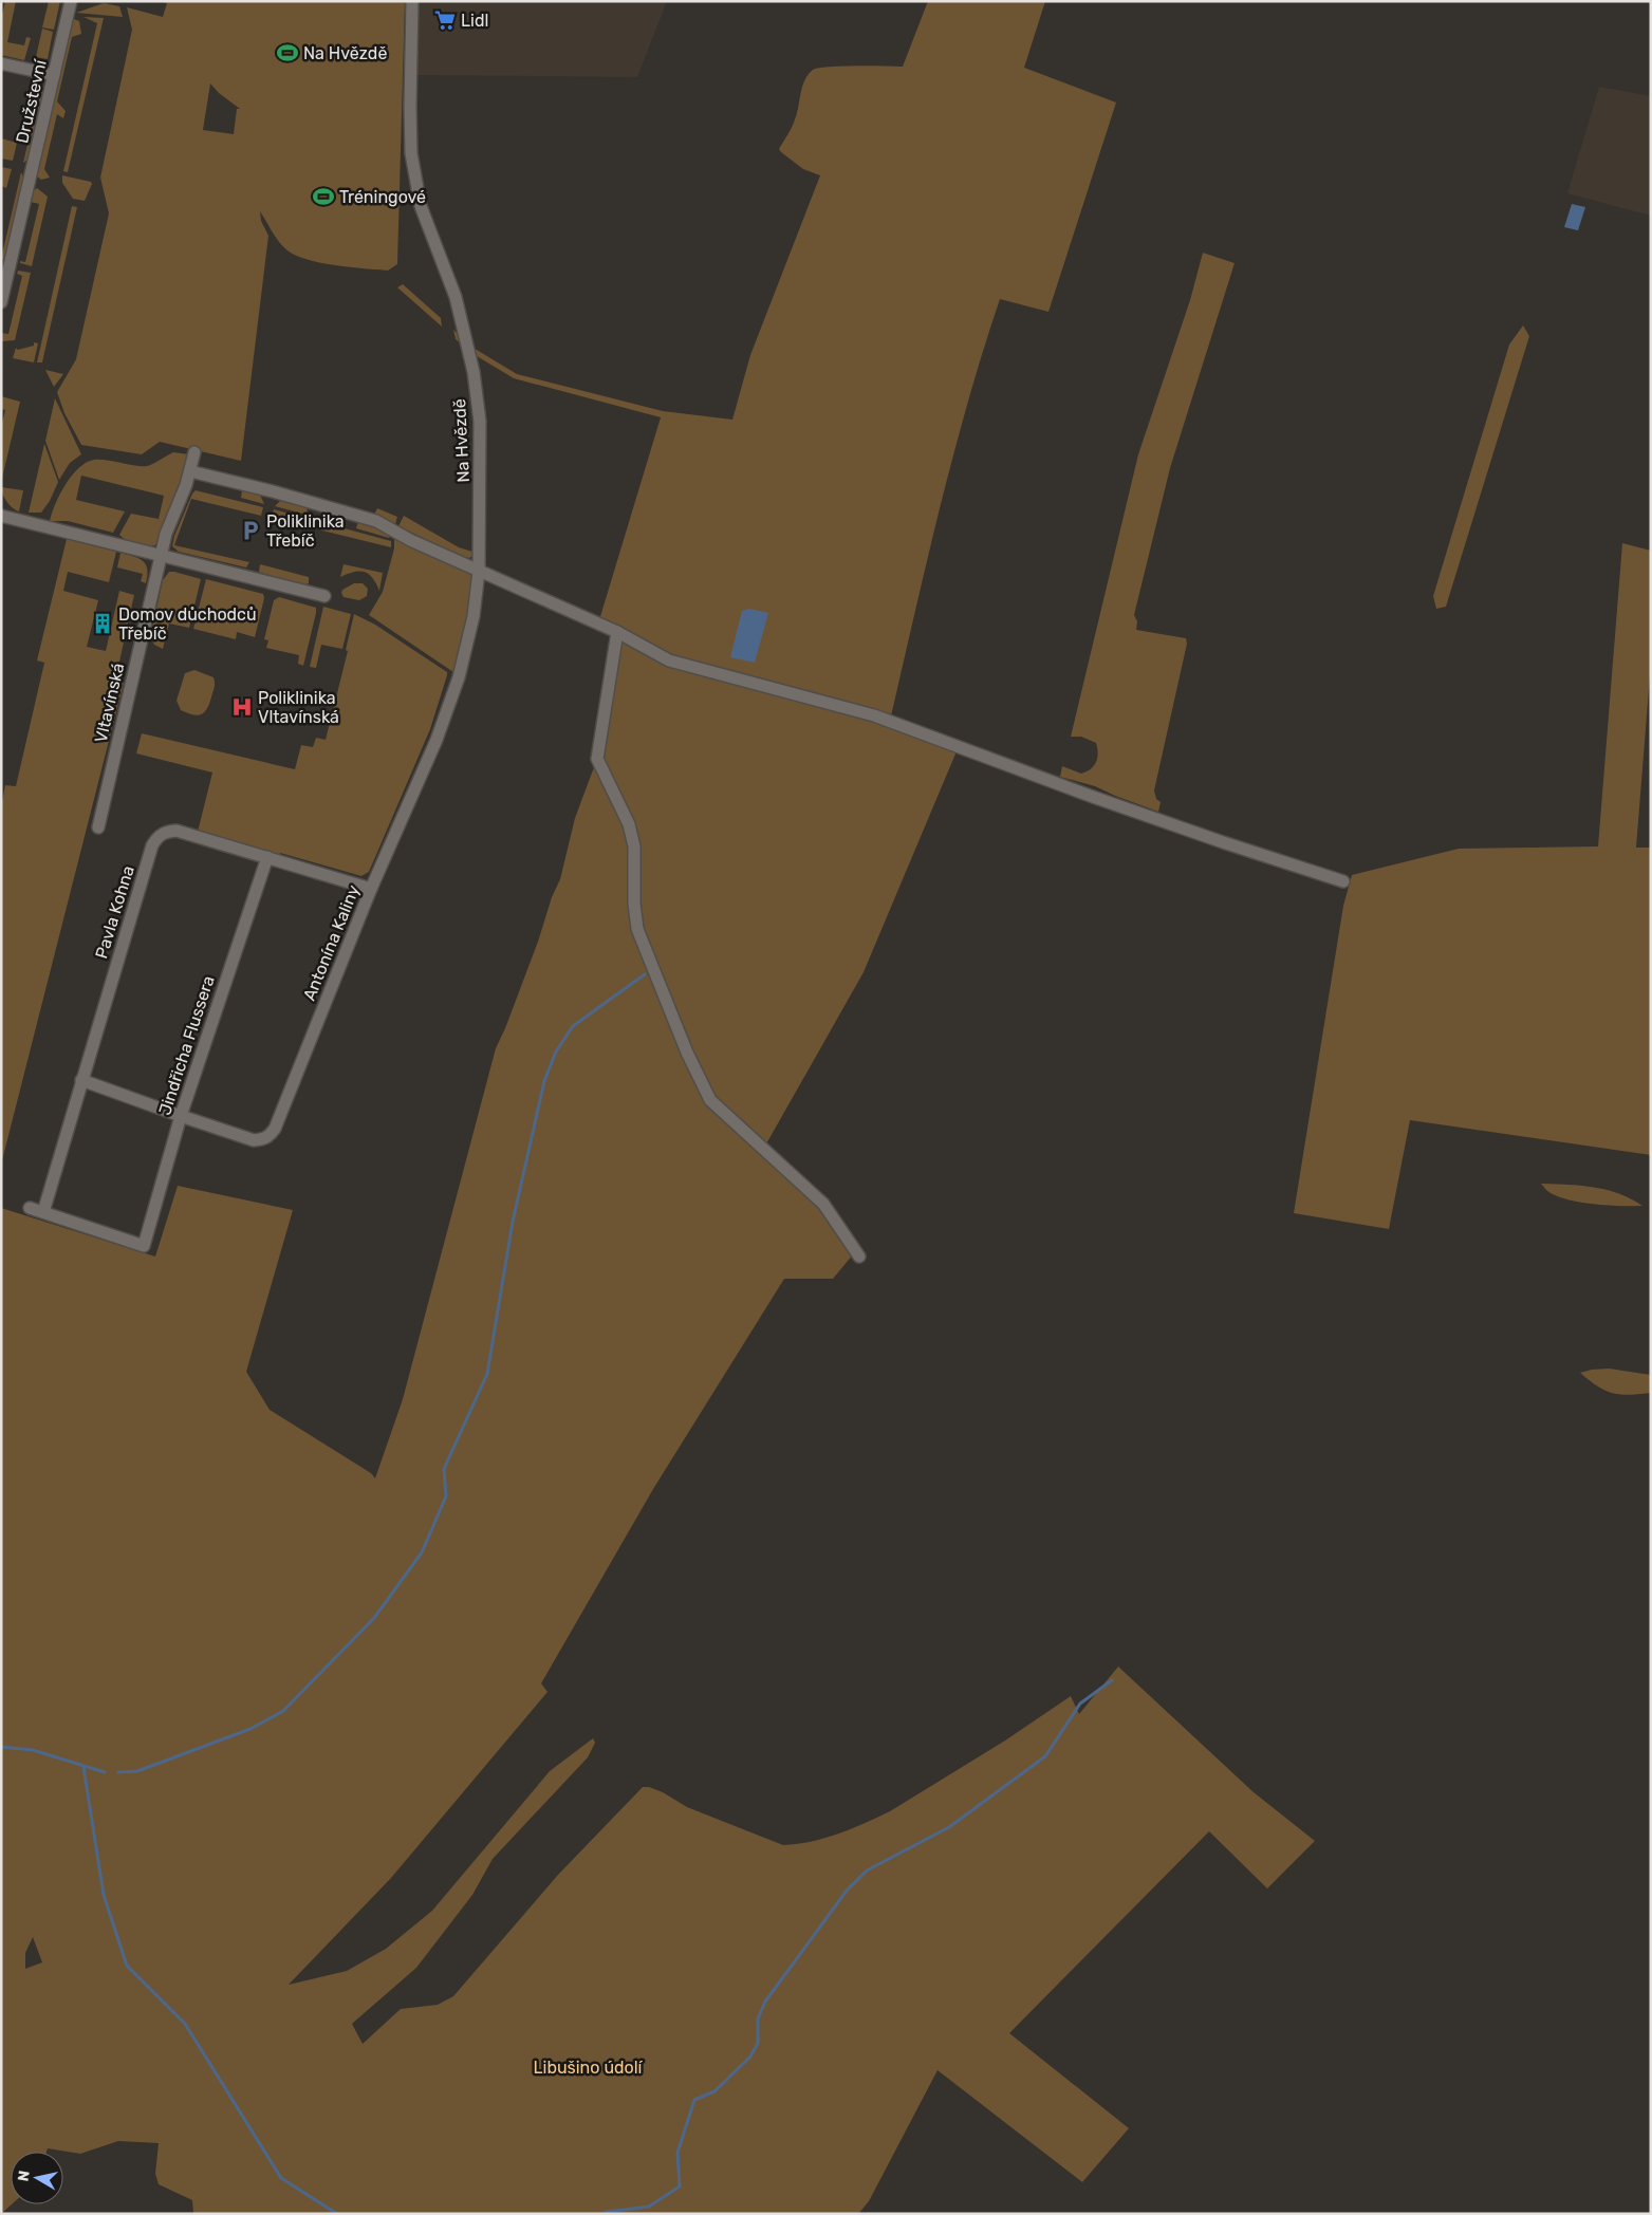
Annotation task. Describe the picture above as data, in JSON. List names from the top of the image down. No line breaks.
{"streets":{"street":["Družstevní","Na Hvězdě","Vltavínská","Pavla Kohna","Antonína Kaliny","Jindřicha Flussera"]},"crossings":[["Na Hvězdě","Antonína Kaliny"],["Pavla Kohna","Antonína Kaliny"],["Pavla Kohna","Jindřicha Flussera"],["Antonína Kaliny","Jindřicha Flussera"]],"parks":["Libušino údolí"],"places":{"supermarket":["Lidl"],"sports":["Na Hvězdě","Tréningové"],"parking":["Poliklinika Třebíč"],"building":["Domov důchodců Třebíč"],"hospital":["Poliklinika Vltavínská"]},"north":"left"}
